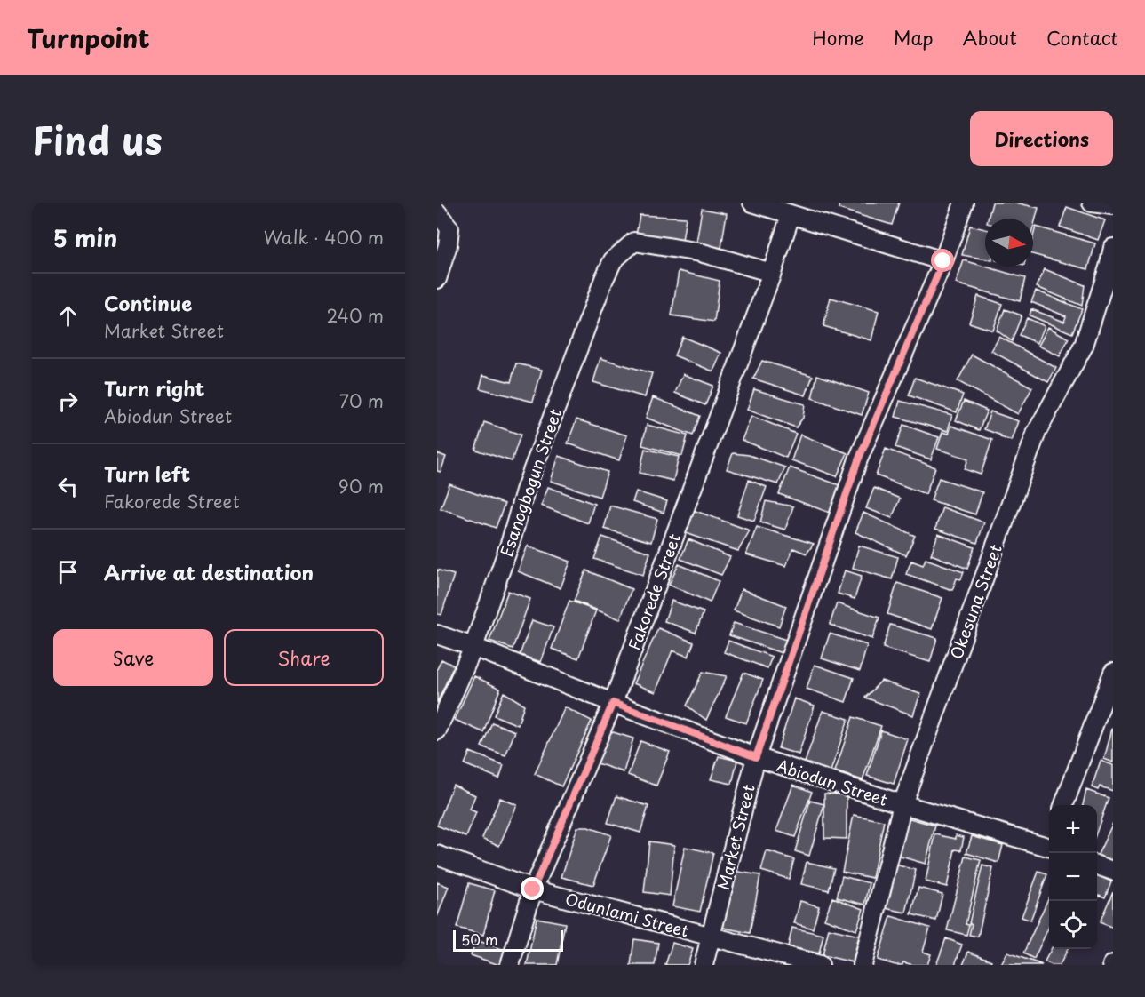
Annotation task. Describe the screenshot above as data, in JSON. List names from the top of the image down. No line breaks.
{"streets":{"street":["Esanogbogun Street","Fakorede Street","Okesuna Street","Abiodun Street","Market Street","Odunlami Street"]},"crossings":[["Esanogbogun Street","Fakorede Street"],["Esanogbogun Street","Abiodun Street"],["Fakorede Street","Abiodun Street"],["Fakorede Street","Odunlami Street"],["Okesuna Street","Abiodun Street"],["Abiodun Street","Market Street"],["Market Street","Odunlami Street"]],"scale_bar":"50 m","north":"right","page":{"header":"Turnpoint","nav":["Home","Map","About","Contact"],"title":"Find us","buttons":["Directions",["Save","Share"]],"heading":["5 min","Walk · 400 m"],"list":[["Continue","Market Street","240 m"],["Turn right","Abiodun Street","70 m"],["Turn left","Fakorede Street","90 m"],"Arrive at destination"],"map_buttons":["+","−"],"scale":"50 m"}}
